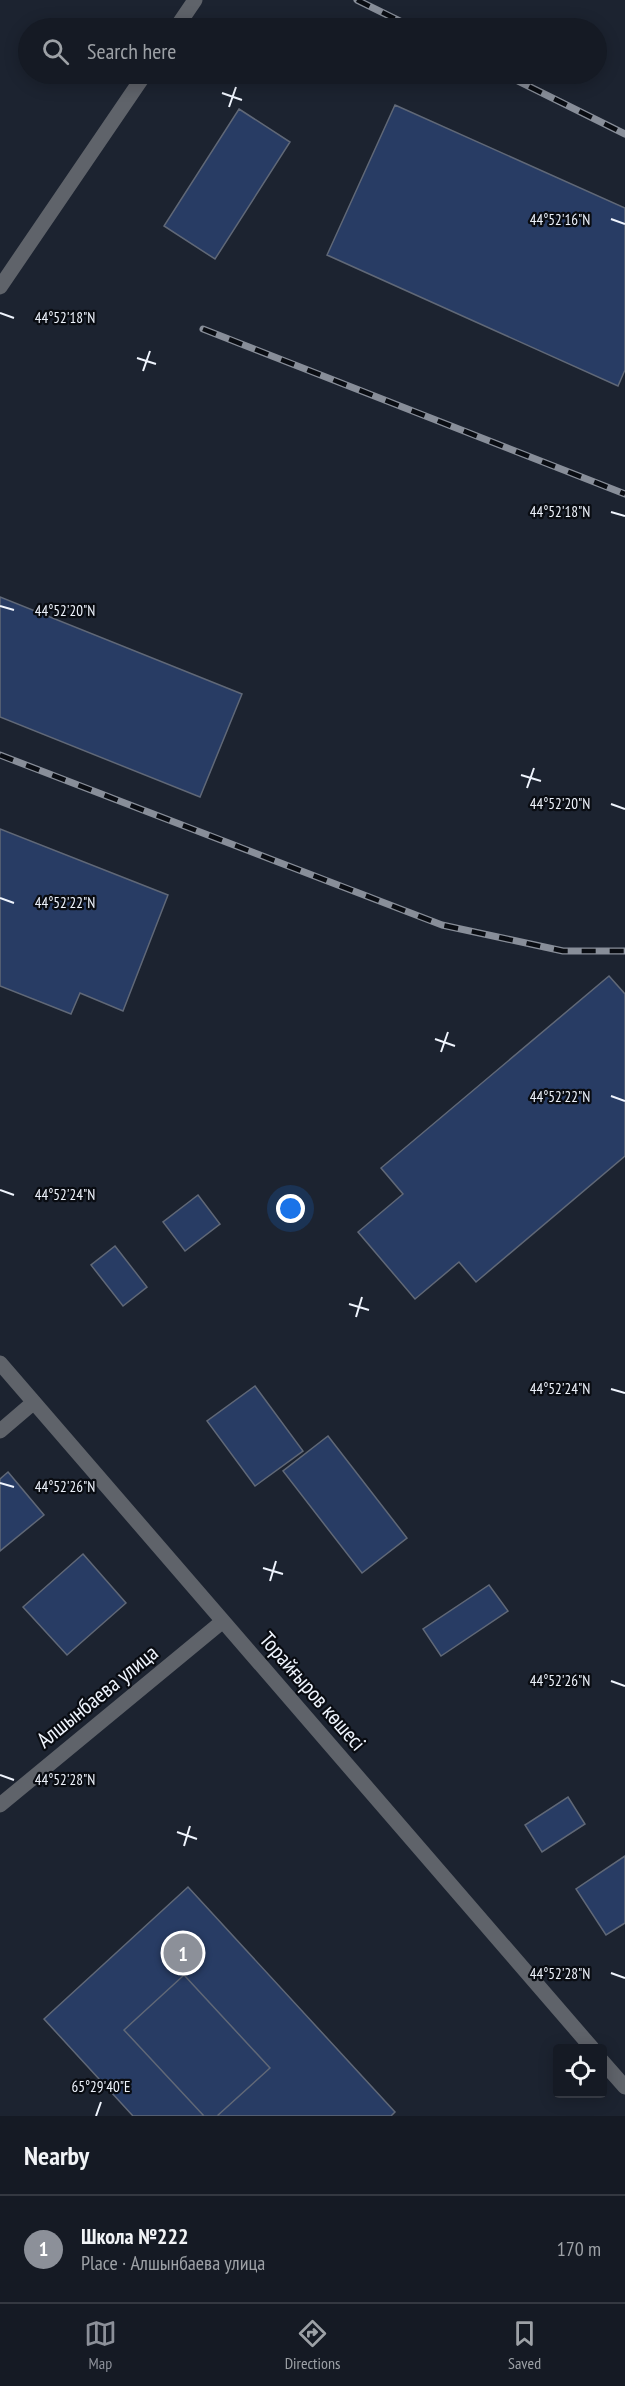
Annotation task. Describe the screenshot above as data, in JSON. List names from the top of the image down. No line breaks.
{"streets":{"street":["Торайғыров көшесі","Алшынбаева улица"]},"crossings":[["Торайғыров көшесі","Алшынбаева улица"]],"page":{"search":"Search here","pins":"1","heading":"Nearby","list":[{"mark":"1","name":"Школа №222","note":"Place · Алшынбаева улица","value":"170 m"}],"nav":["Map","Directions","Saved"]},"coordinates":["44°52'16\"N","44°52'18\"N","44°52'20\"N","44°52'22\"N","44°52'24\"N","44°52'26\"N","44°52'28\"N","65°29'40\"E"]}
